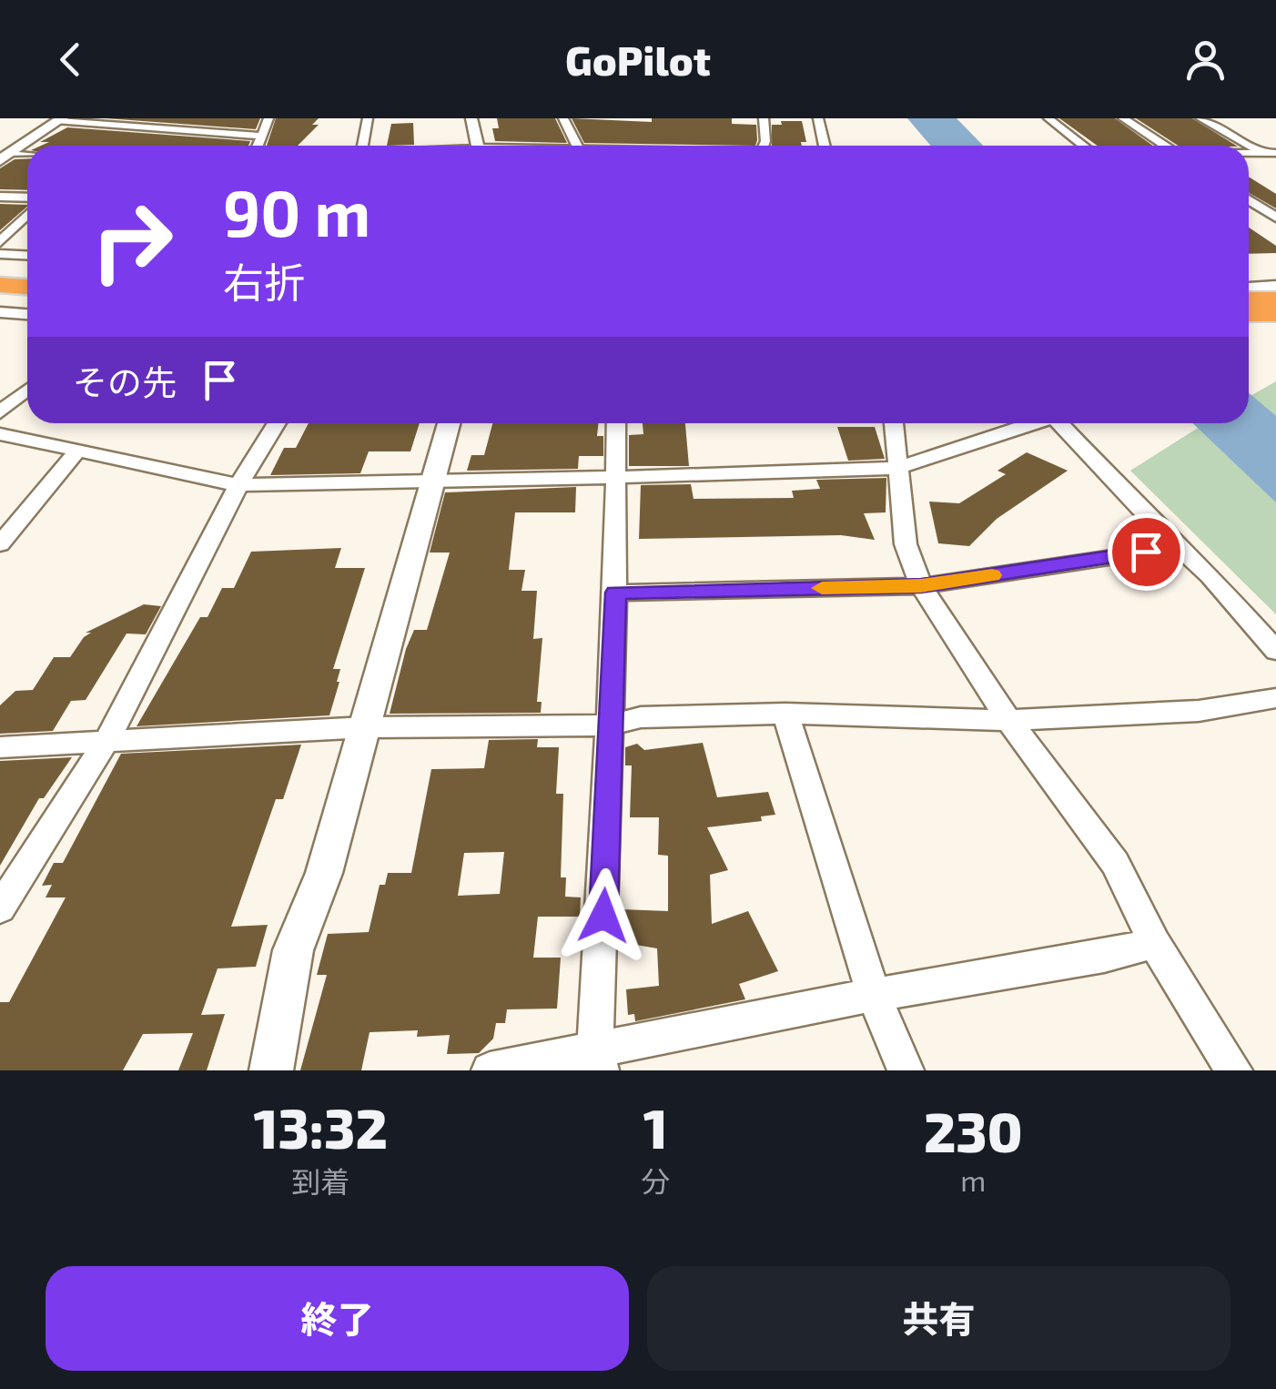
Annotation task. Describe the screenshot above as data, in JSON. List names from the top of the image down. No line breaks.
{"page":{"header":"GoPilot","turn":["90 m","右折"],"then":"その先","eta":["13:32","到着","1","分","230","m"],"buttons":["終了","共有"]}}
